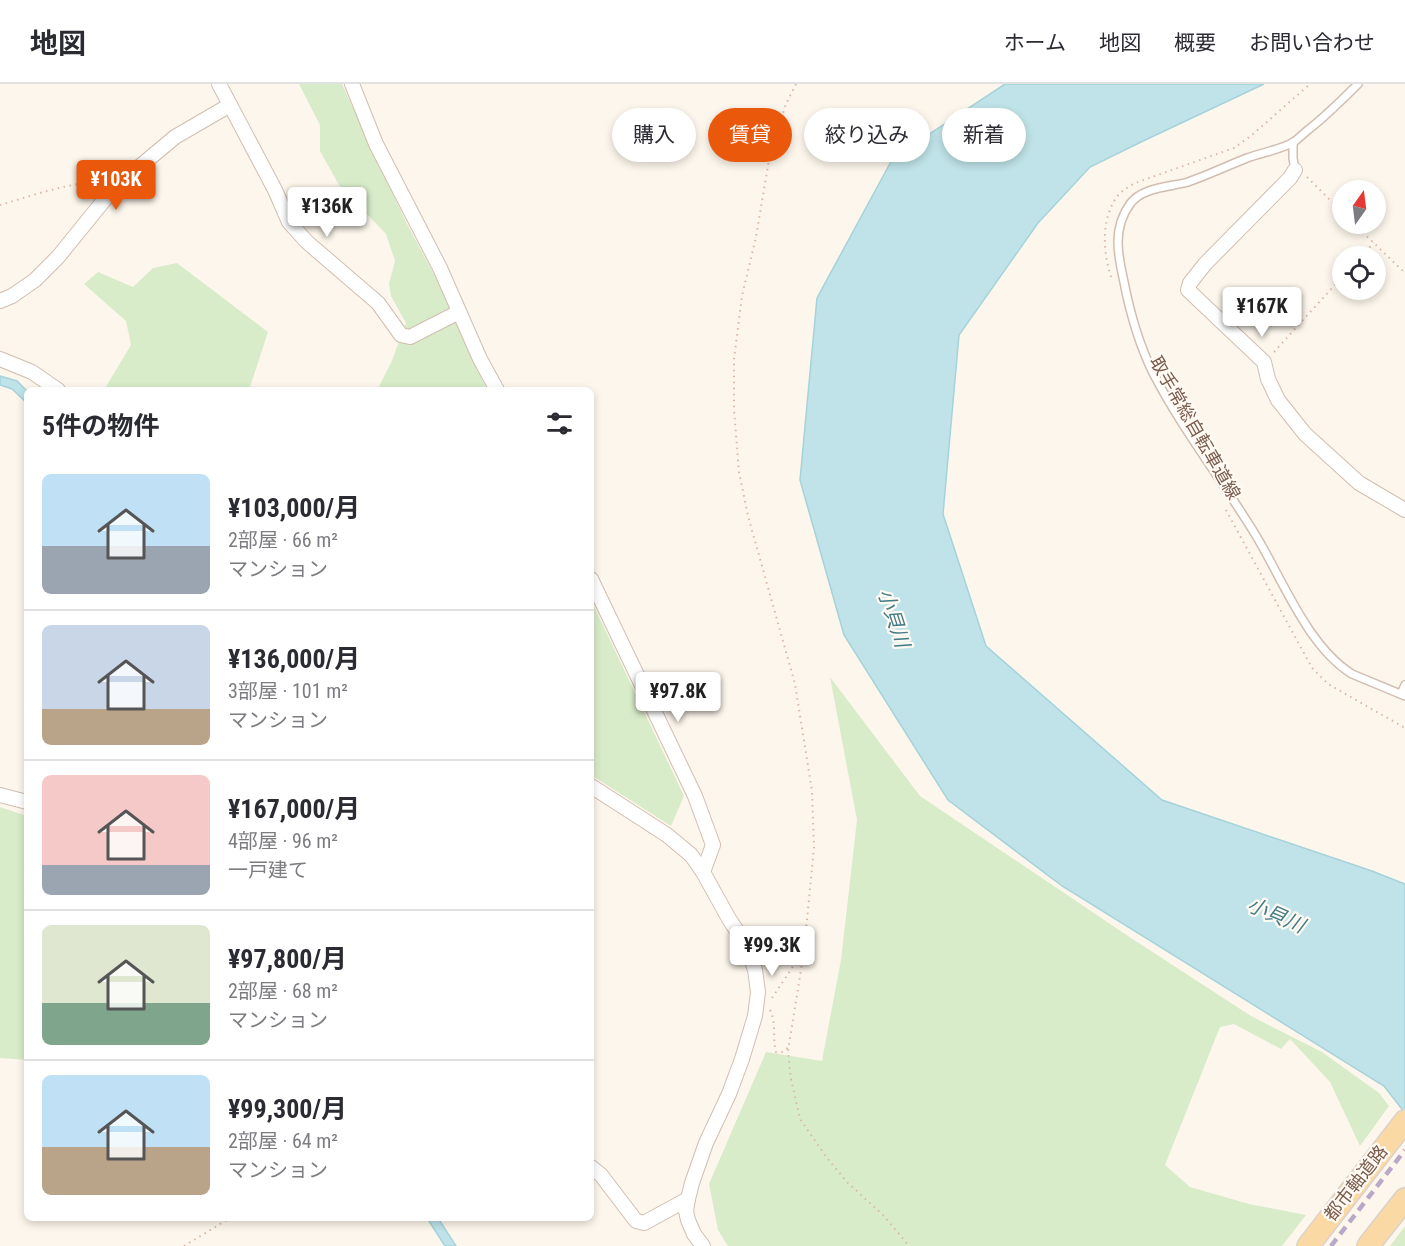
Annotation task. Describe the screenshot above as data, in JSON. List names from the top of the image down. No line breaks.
{"streets":{"main road":["都市軸道路"],"path":["取手常総自転車道線"]},"water":["小貝川"],"north":"top","page":{"header":"地図","nav":["ホーム","地図","概要","お問い合わせ"],"chip":["購入","賃貸","絞り込み","新着"],"price":["¥103K","¥136K","¥167K","¥97.8K","¥99.3K"],"heading":"5件の物件","list":[{"name":"¥103,000/月","note":"2部屋 · 66 m² · マンション"},{"name":"¥136,000/月","note":"3部屋 · 101 m² · マンション"},{"name":"¥167,000/月","note":"4部屋 · 96 m² · 一戸建て"},{"name":"¥97,800/月","note":"2部屋 · 68 m² · マンション"},{"name":"¥99,300/月","note":"2部屋 · 64 m² · マンション"}]}}
